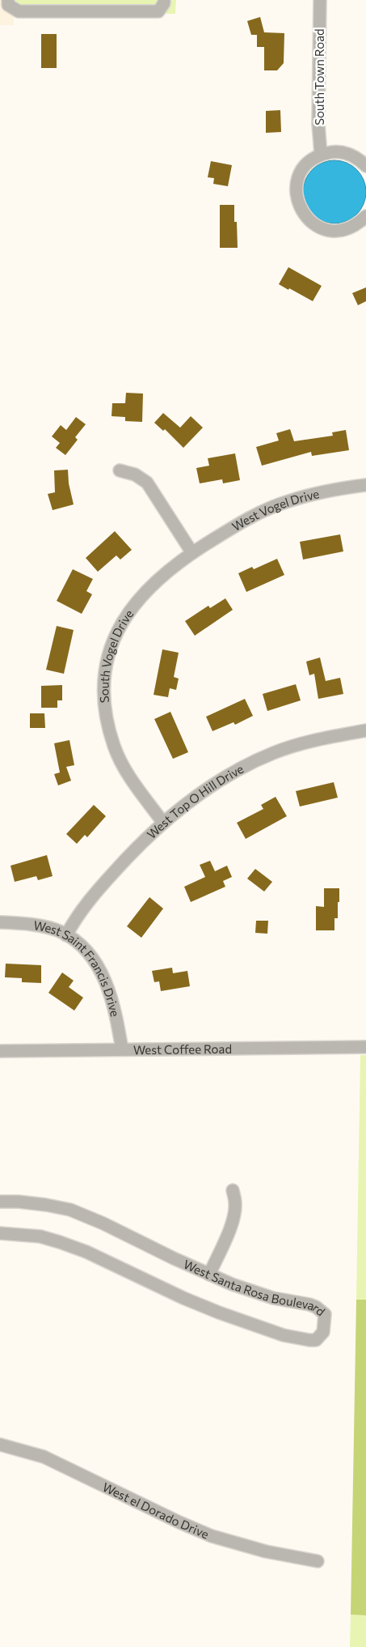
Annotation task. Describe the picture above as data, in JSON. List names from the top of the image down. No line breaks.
{"streets":{"street":["South Town Road","West Vogel Drive","South Vogel Drive","West Top O Hill Drive","West Saint Francis Drive","West Coffee Road","West Santa Rosa Boulevard","West el Dorado Drive"]},"crossings":[["West Vogel Drive","South Vogel Drive"],["South Vogel Drive","West Top O Hill Drive"],["West Top O Hill Drive","West Saint Francis Drive"],["West Saint Francis Drive","West Coffee Road"]]}
